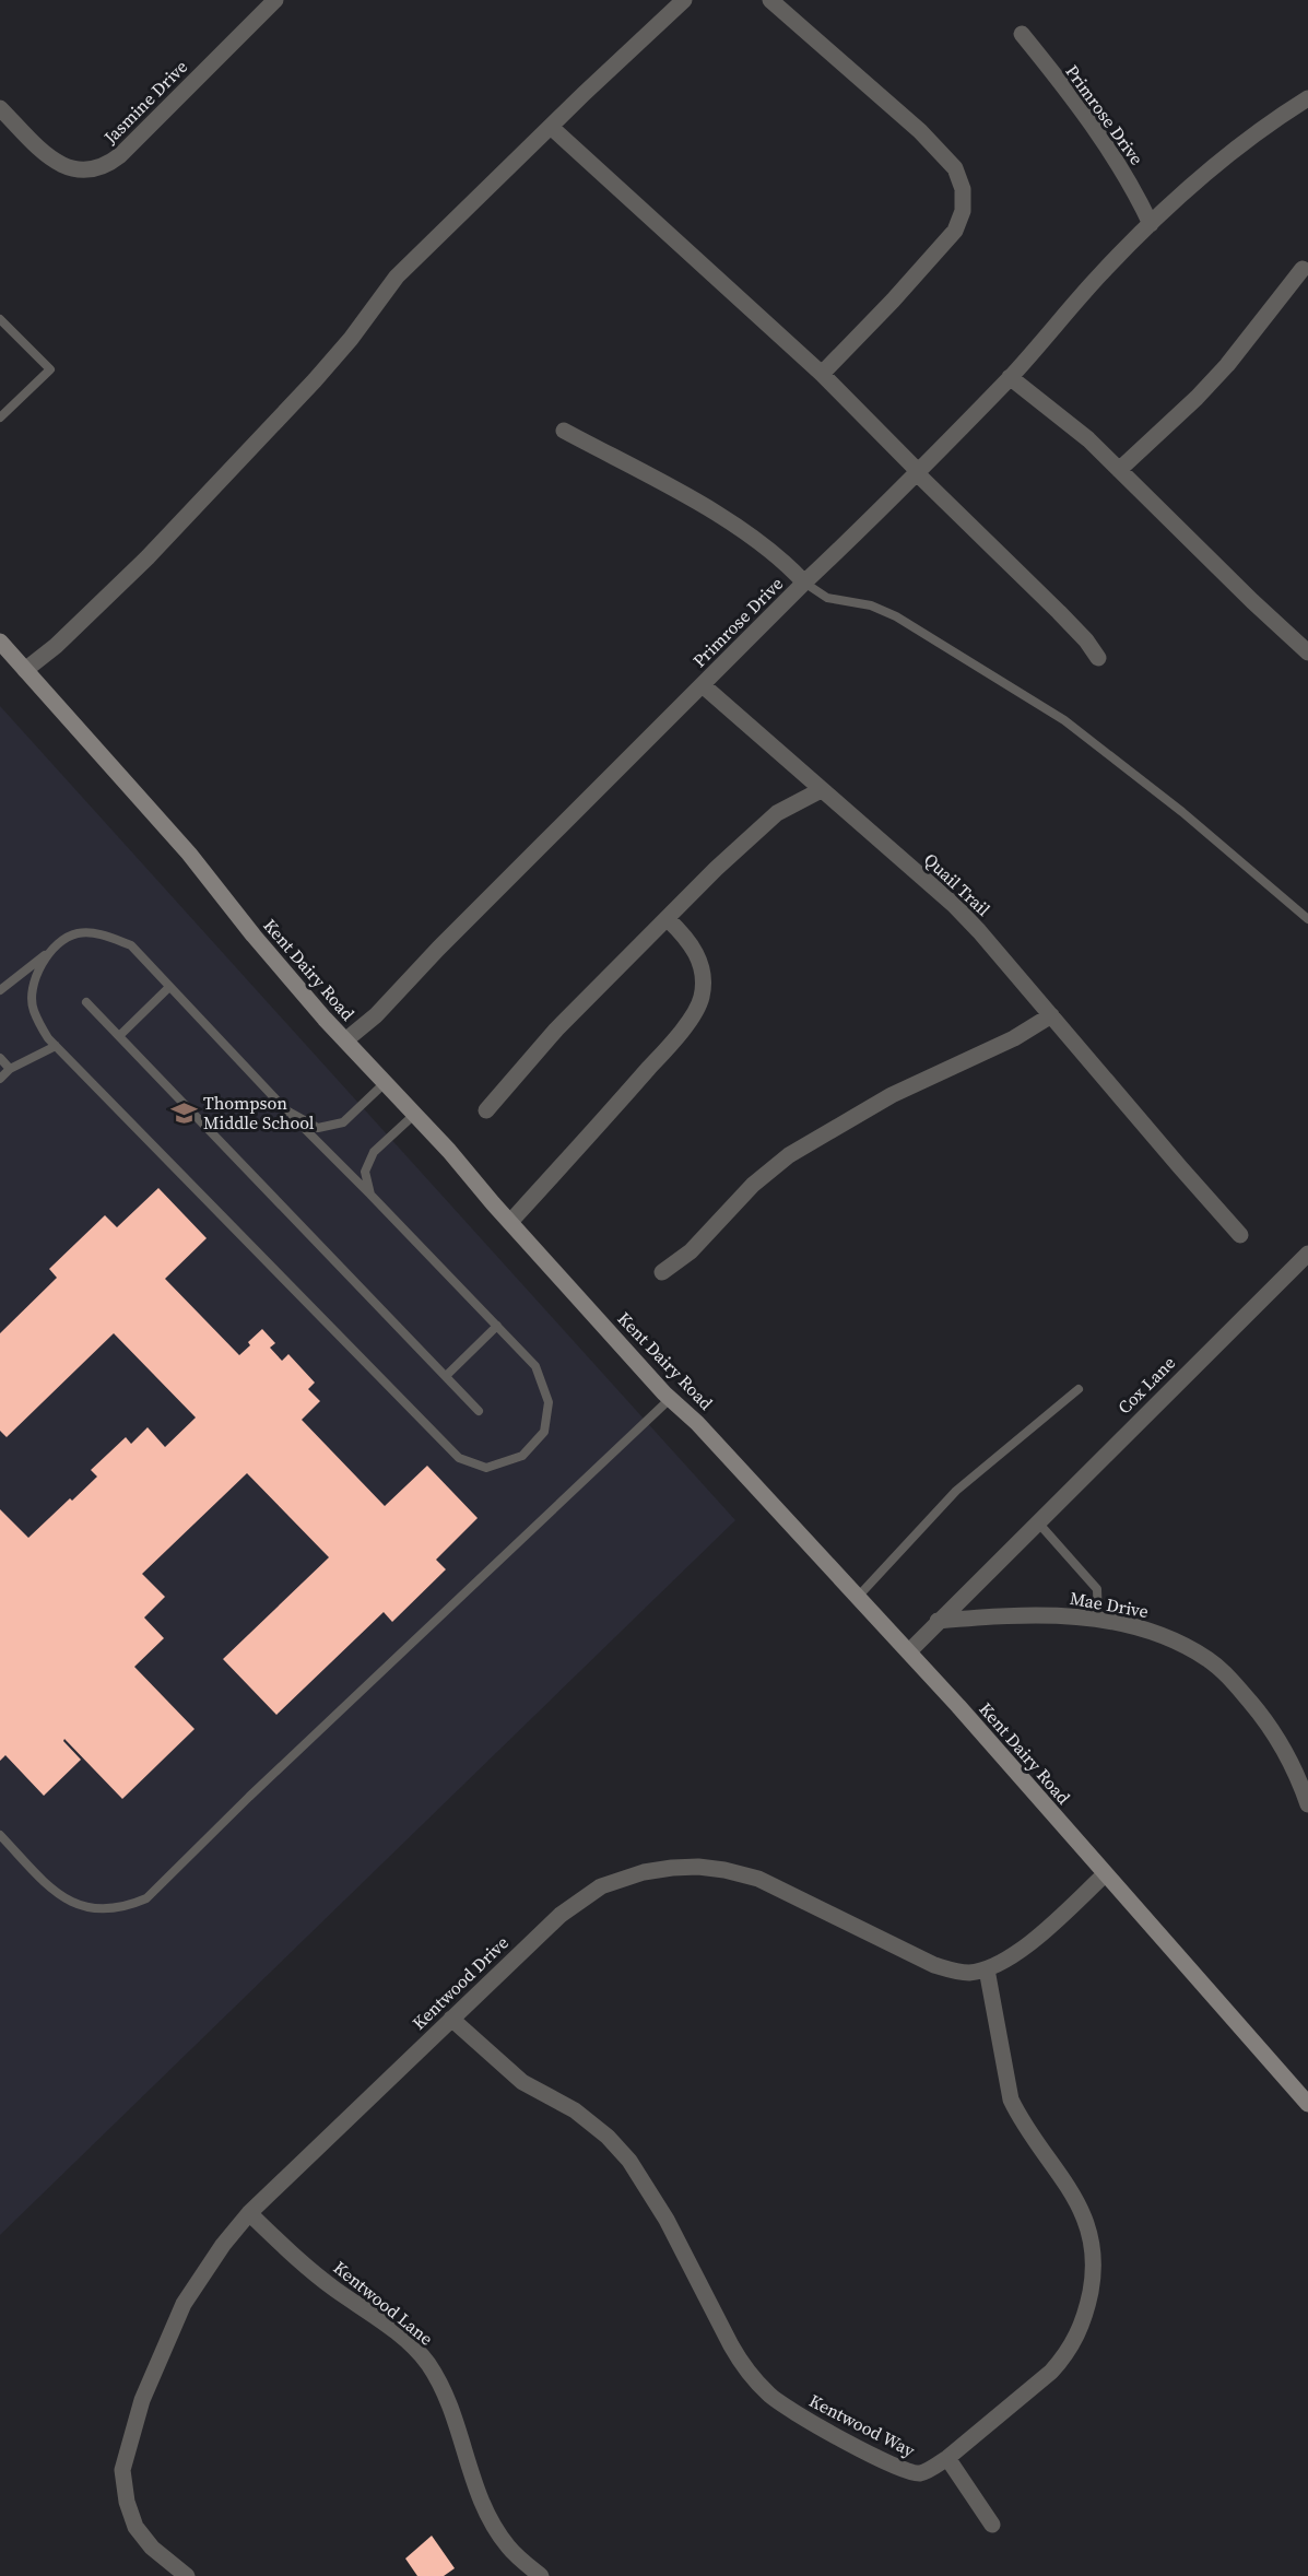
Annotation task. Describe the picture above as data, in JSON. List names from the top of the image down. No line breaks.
{"streets":{"street":["Jasmine Drive","Primrose Drive","Quail Trail","Kent Dairy Road","Cox Lane","Mae Drive","Kentwood Drive","Kentwood Lane","Kentwood Way"]},"crossings":[["Primrose Drive","Quail Trail"],["Primrose Drive","Kent Dairy Road"],["Kent Dairy Road","Cox Lane"],["Kent Dairy Road","Kentwood Drive"],["Cox Lane","Mae Drive"],["Kentwood Drive","Kentwood Lane"],["Kentwood Drive","Kentwood Way"]],"places":{"school or university":["Thompson Middle School"]}}
